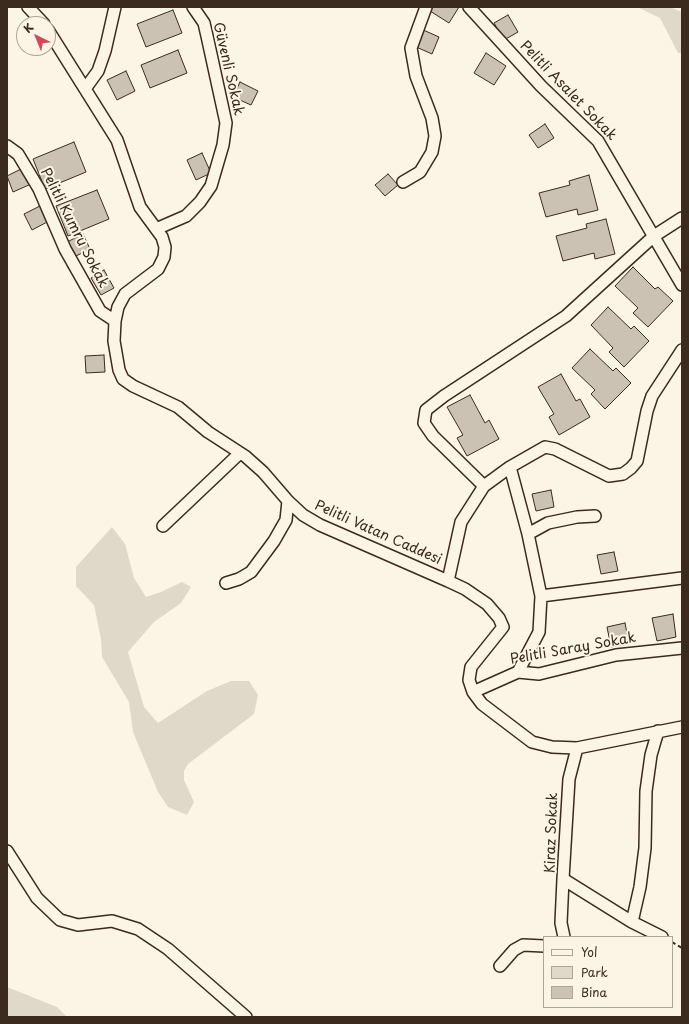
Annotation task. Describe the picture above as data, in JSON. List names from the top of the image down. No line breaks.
{"streets":{"street":["Güvenli Sokak","Pelitli Asalet Sokak","Pelitli Kumru Sokak","Pelitli Vatan Caddesi","Pelitli Saray Sokak","Kiraz Sokak"]},"crossings":[["Güvenli Sokak","Pelitli Vatan Caddesi"],["Pelitli Kumru Sokak","Pelitli Vatan Caddesi"],["Pelitli Vatan Caddesi","Pelitli Saray Sokak"]],"legend":["Yol","Park","Bina"],"north":"top left"}
